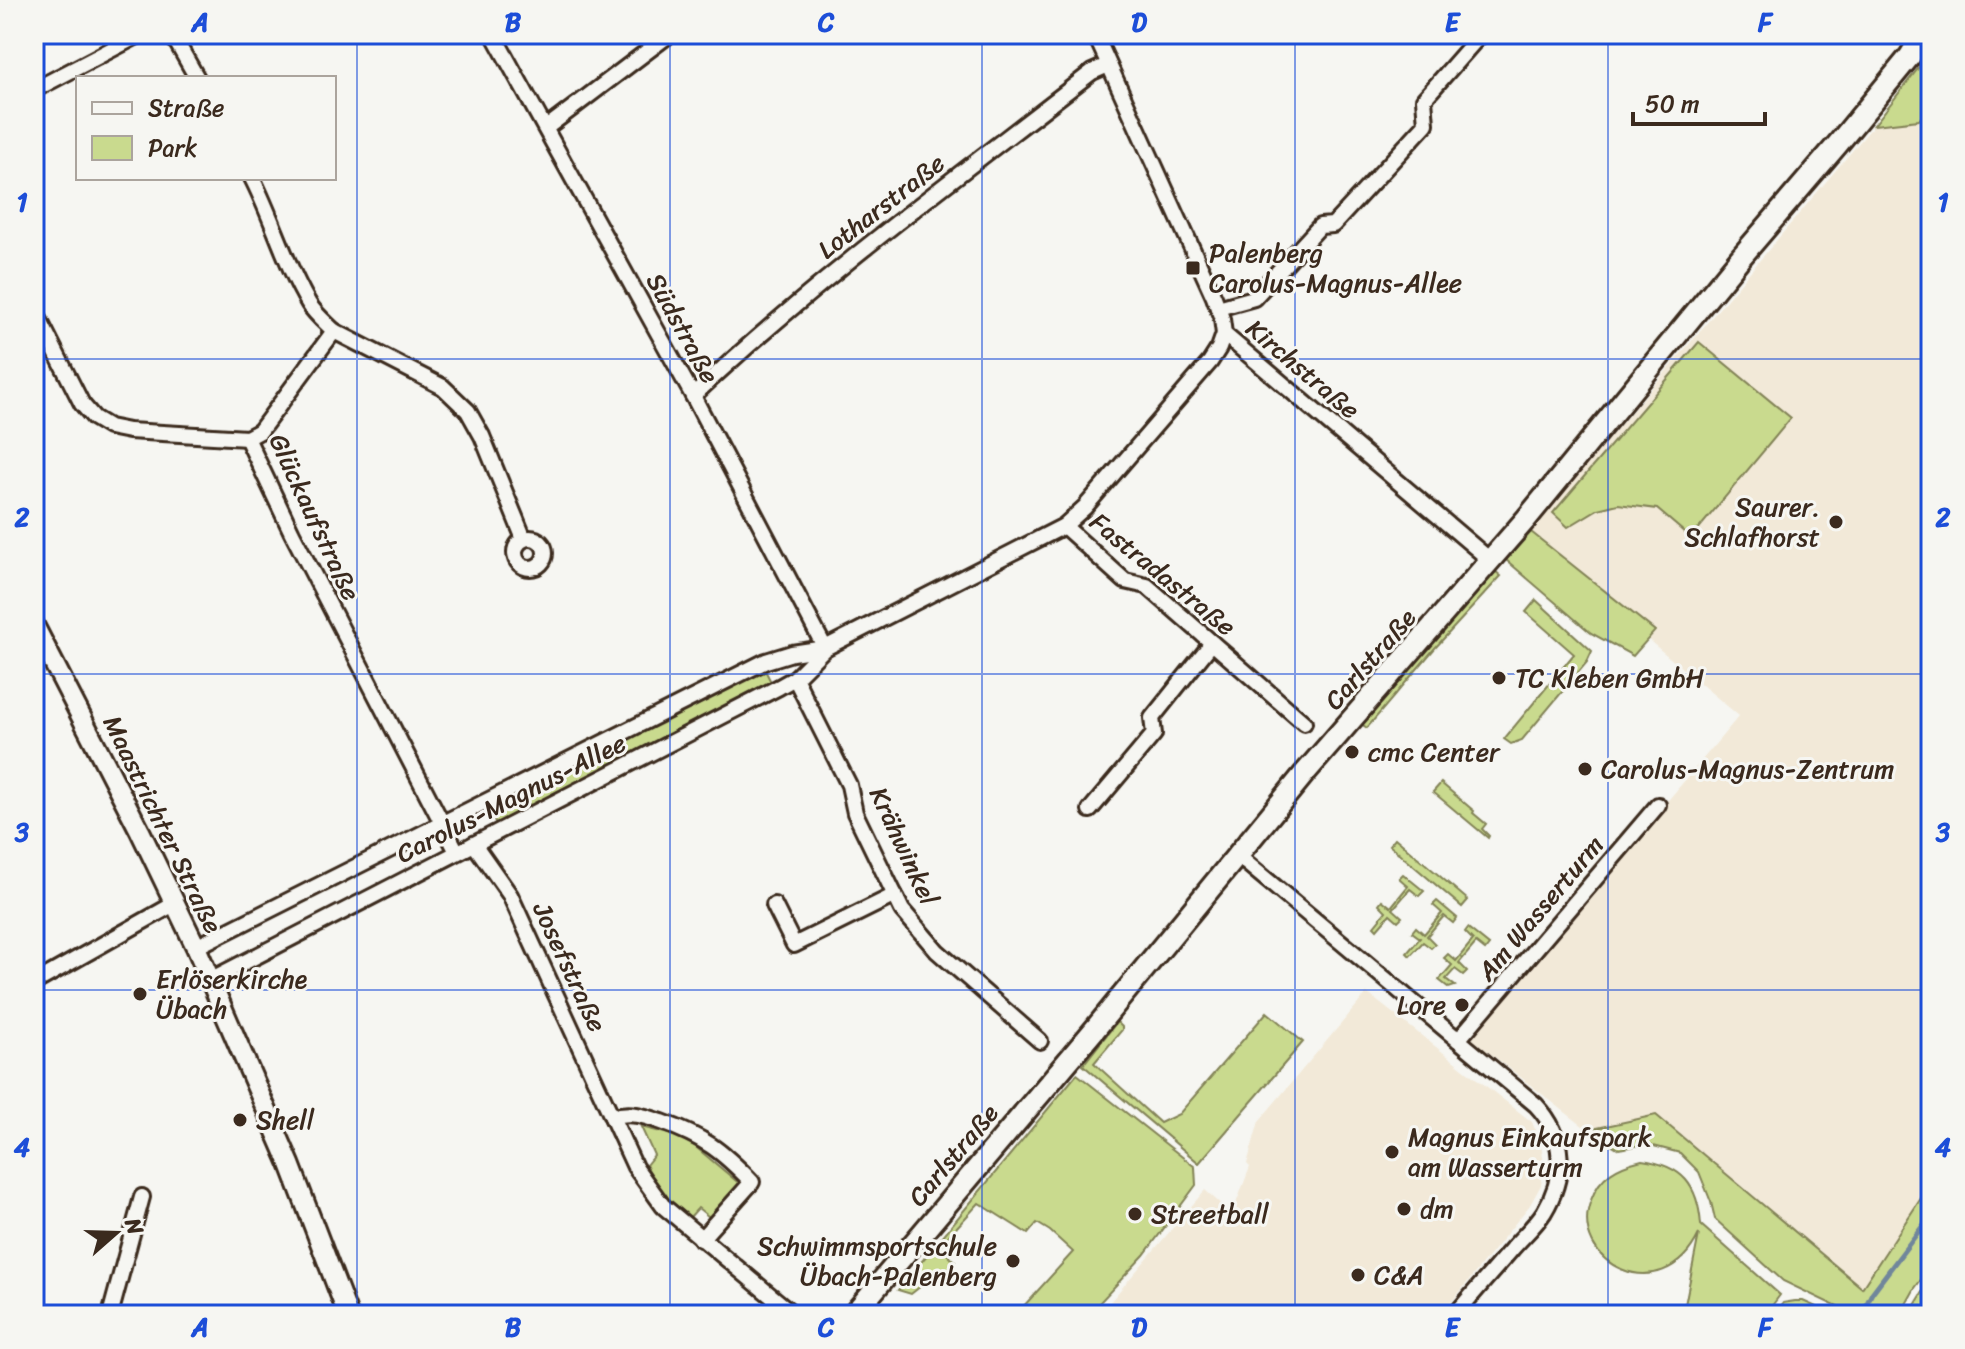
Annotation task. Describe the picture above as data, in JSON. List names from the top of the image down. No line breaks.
{"streets":{"main road":["Carlstraße"],"street":["Lotharstraße","Südstraße","Kirchstraße","Glückaufstraße","Fastradastraße","Carolus-Magnus-Allee","Maastrichter Straße","Krähwinkel","Am Wasserturm","Josefstraße"]},"crossings":[["Lotharstraße","Südstraße"],["Lotharstraße","Kirchstraße"],["Südstraße","Carolus-Magnus-Allee"],["Kirchstraße","Carlstraße"],["Kirchstraße","Carolus-Magnus-Allee"],["Glückaufstraße","Carolus-Magnus-Allee"],["Fastradastraße","Carolus-Magnus-Allee"],["Carolus-Magnus-Allee","Maastrichter Straße"],["Carolus-Magnus-Allee","Krähwinkel"],["Carolus-Magnus-Allee","Josefstraße"]],"places":{"transit":["Palenberg Carolus-Magnus-Allee"],"other":["Saurer. Schlafhorst","TC Kleben GmbH","cmc Center","Carolus-Magnus-Zentrum","Erlöserkirche Übach","Lore","Shell","Magnus Einkaufspark am Wasserturm","dm","Streetball","Schwimmsportschule Übach-Palenberg","C&A"]},"legend":["Straße","Park"],"scale_bar":"50 m","north":"right","grid":{"columns":["A","B","C","D","E","F"],"rows":["1","2","3","4"]}}
